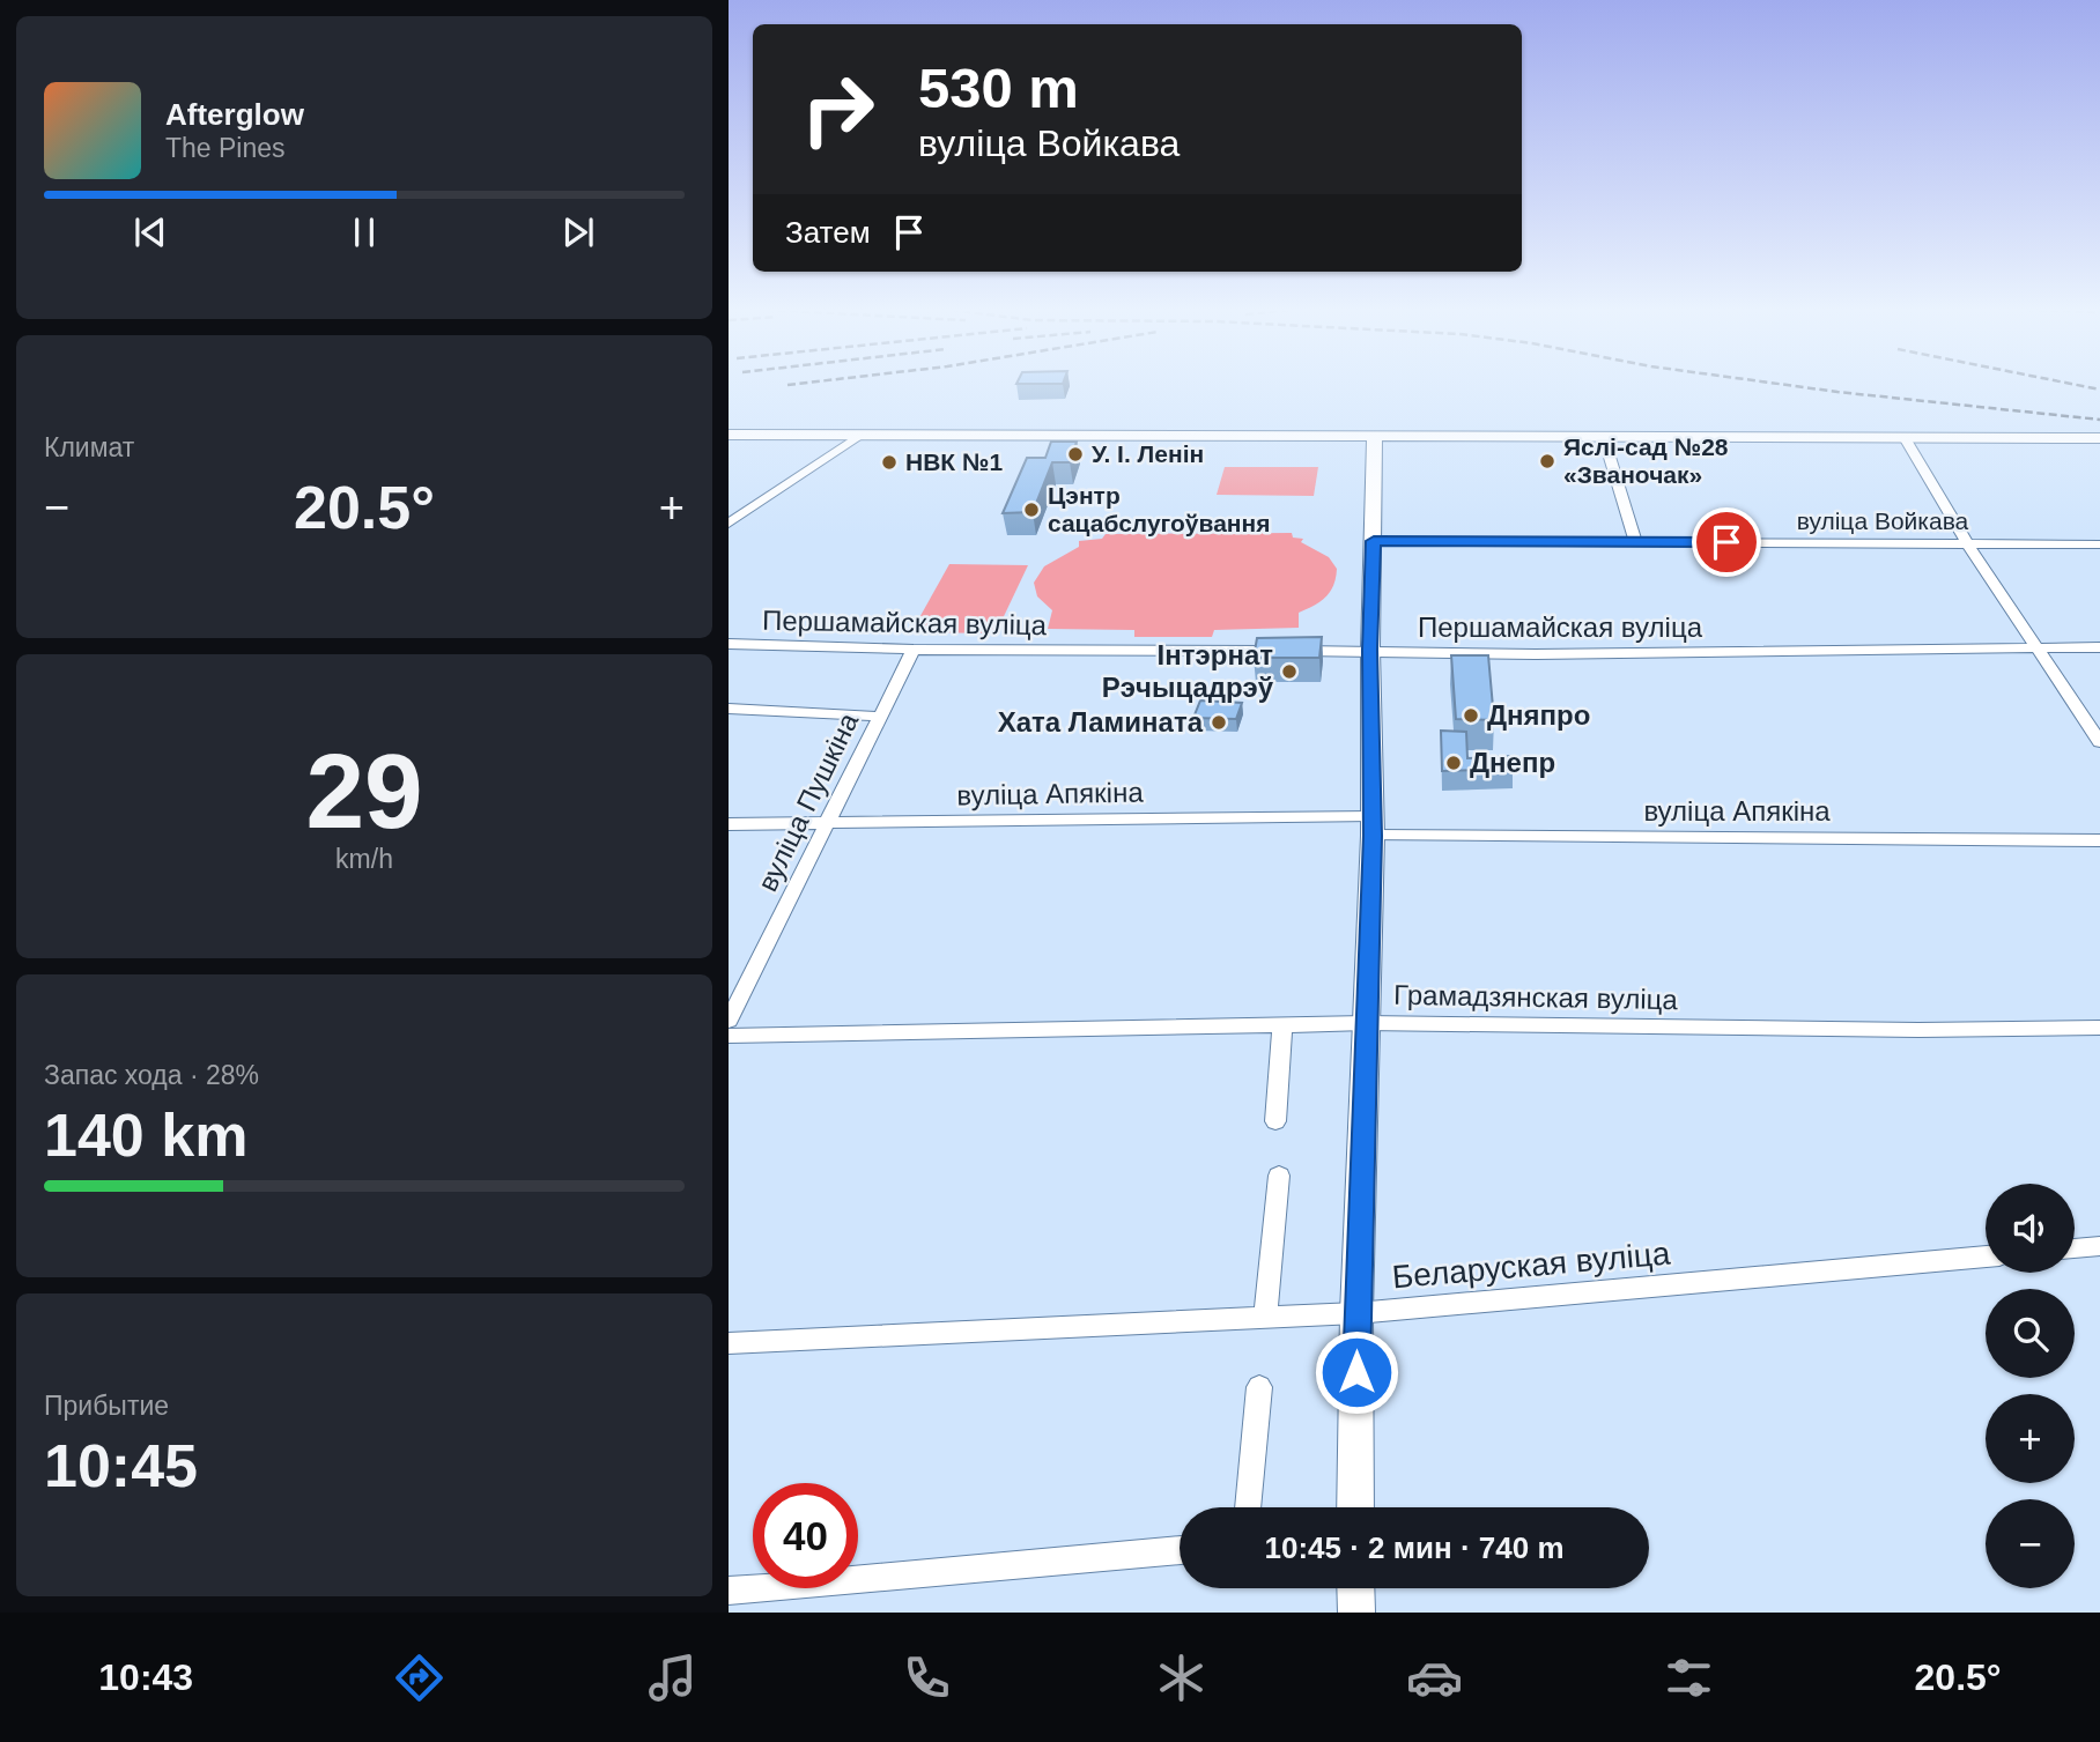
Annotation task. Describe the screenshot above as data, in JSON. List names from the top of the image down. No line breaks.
{"streets":{"street":["вуліца Войкава","Першамайская вуліца","вуліца Апякіна","вуліца Пушкіна","Грамадзянская вуліца","Беларуская вуліца"]},"crossings":[["Першамайская вуліца","вуліца Пушкіна"],["вуліца Апякіна","вуліца Пушкіна"]],"places":["У. І. Ленін","Яслі-сад №28 «Званочак»","НВК №1","Цэнтр сацабслугоўвання","Інтэрнат Рэчыцадрэў","Дняпро","Хата Ламината","Днепр"],"page":{"turn":["530 m","вуліца Войкава"],"song":["Afterglow","The Pines"],"then":"Затем","tile":["Климат",["29","km/h"],["Запас хода · 28%","140 km"],["Прибытие","10:45"]],"heat":["−","20.5°","+"],"map_buttons":["+","−"],"limit":"40","trip":"10:45 · 2 мин · 740 m","tabs":["10:43","20.5°"]}}
